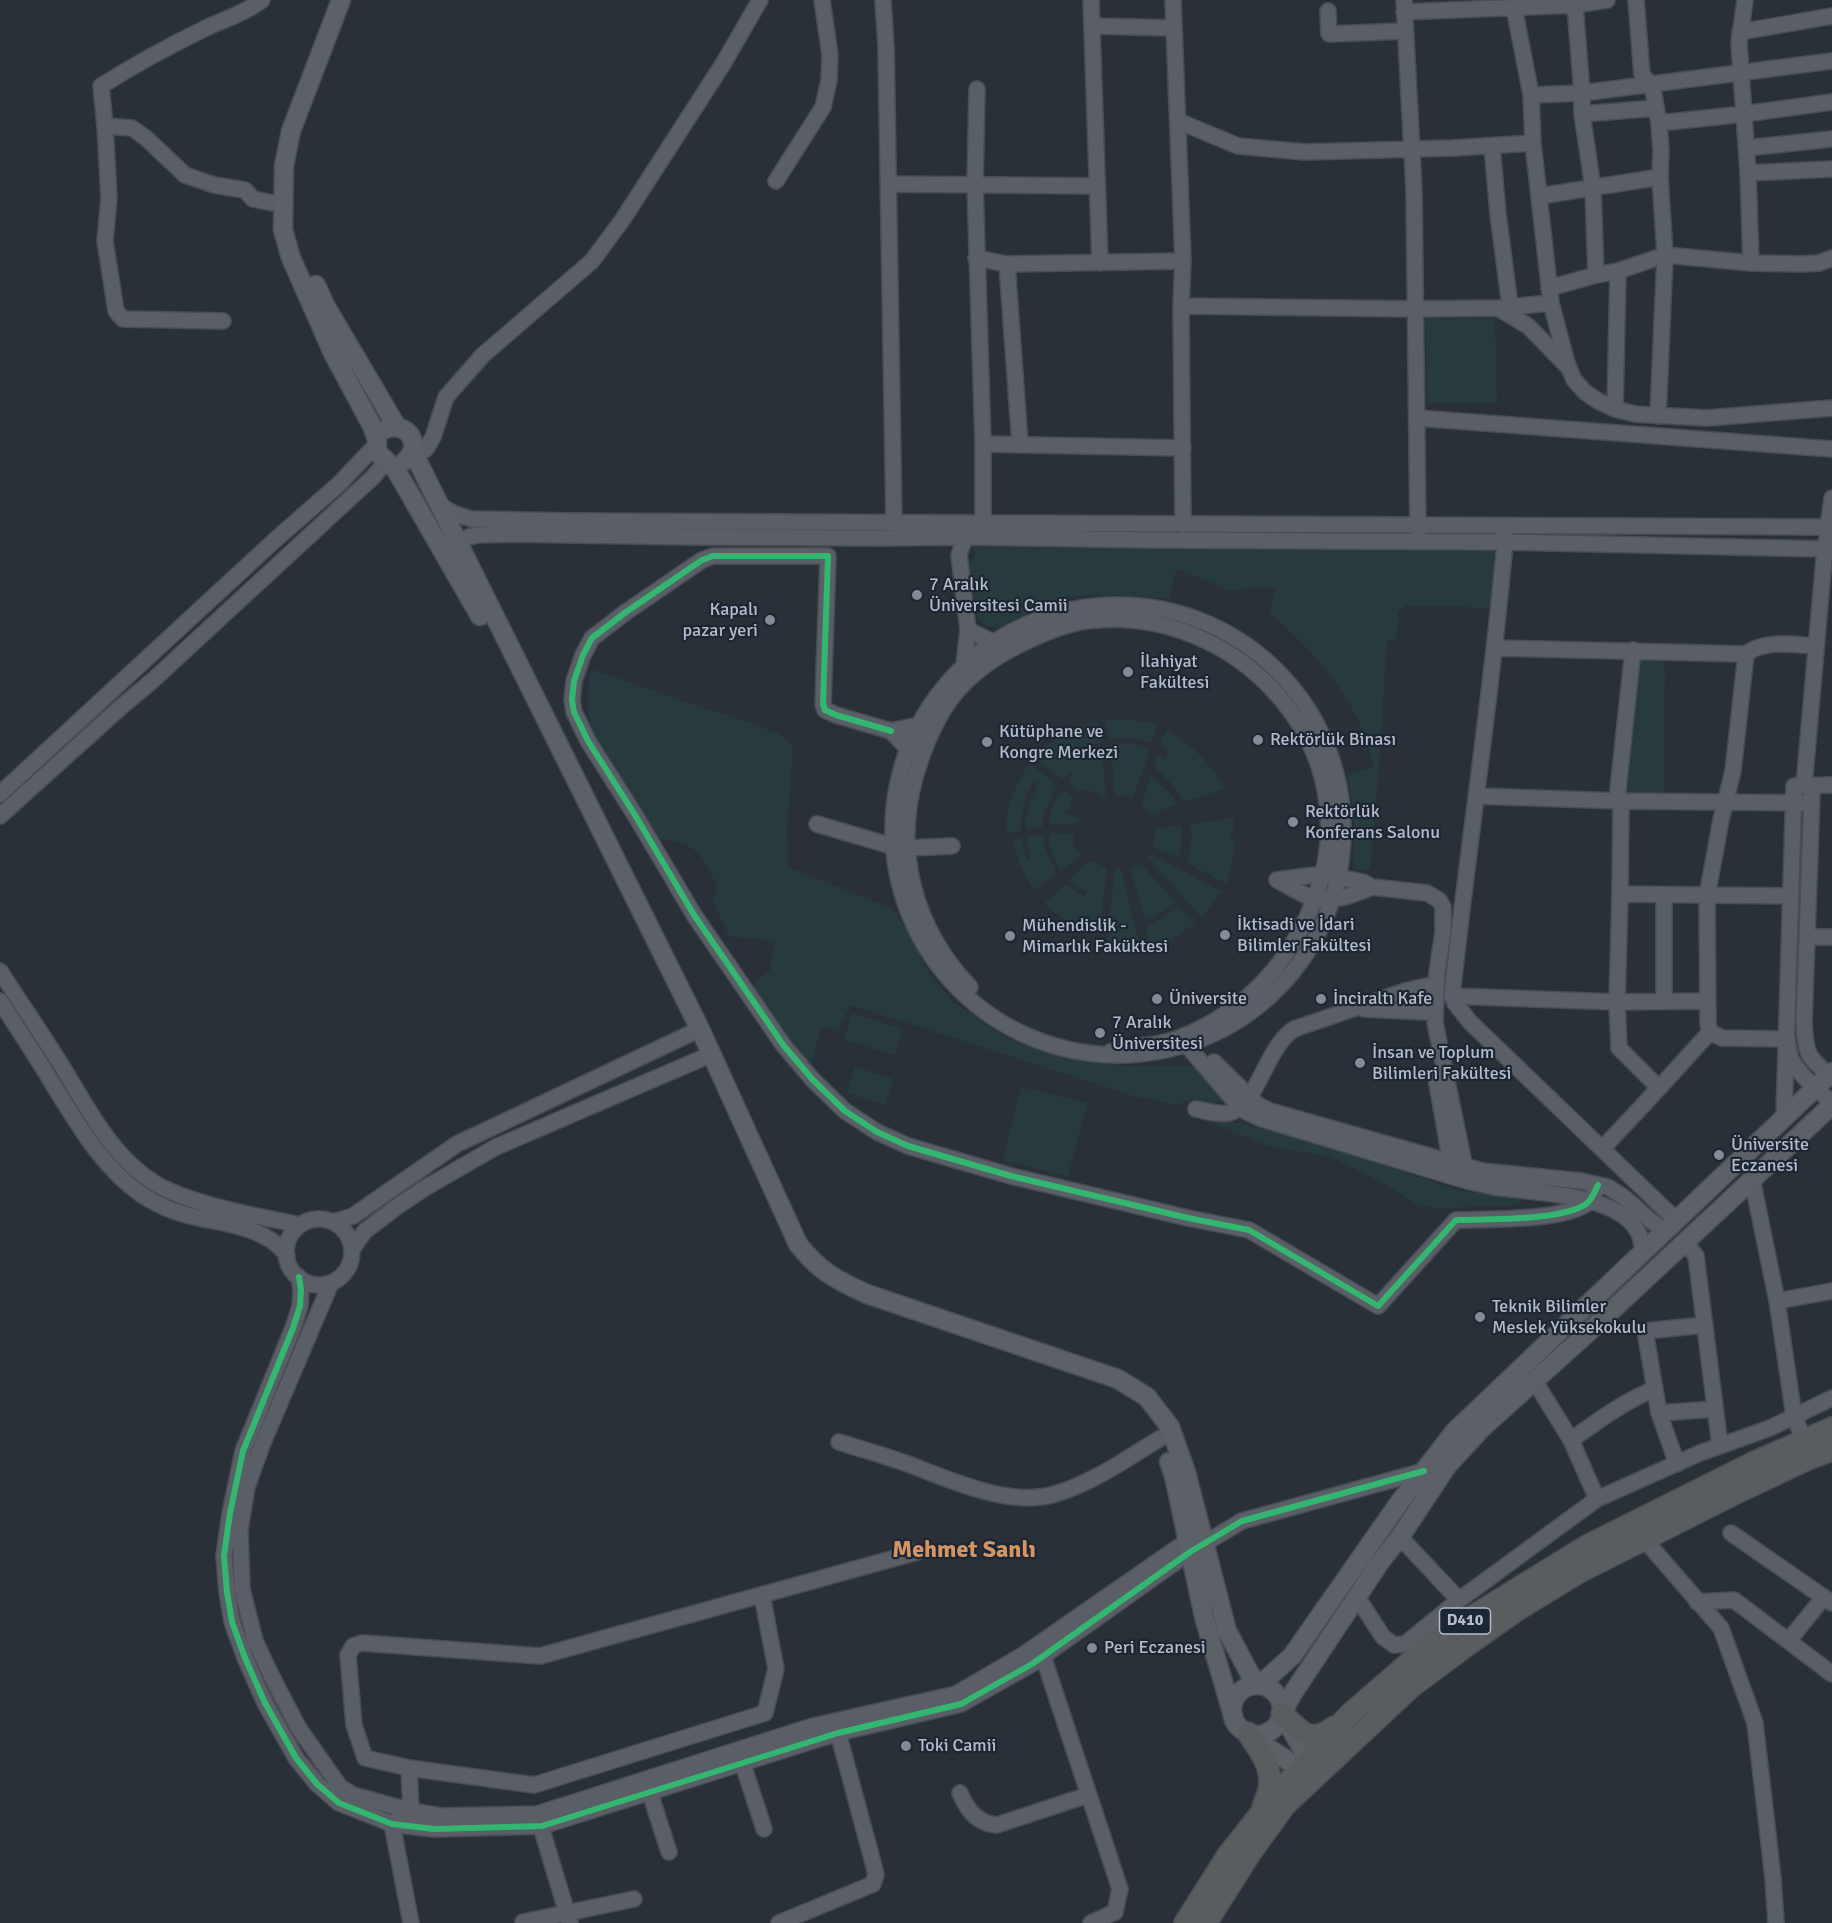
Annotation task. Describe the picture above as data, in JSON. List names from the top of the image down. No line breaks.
{"streets":{"highway":["D410"]},"districts":["Mehmet Sanlı"],"places":["7 Aralık Üniversitesi Camii","Kapalı pazar yeri","İlahiyat Fakültesi","Rektörlük Binası","Kütüphane ve Kongre Merkezi","Rektörlük Konferans Salonu","İktisadi ve İdari Bilimler Fakültesi","Mühendislik - Mimarlık Faküktesi","Üniversite","İnciraltı Kafe","7 Aralık Üniversitesi","İnsan ve Toplum Bilimleri Fakültesi","Üniversite Eczanesi","Teknik Bilimler Meslek Yüksekokulu","Peri Eczanesi","Toki Camii"]}
